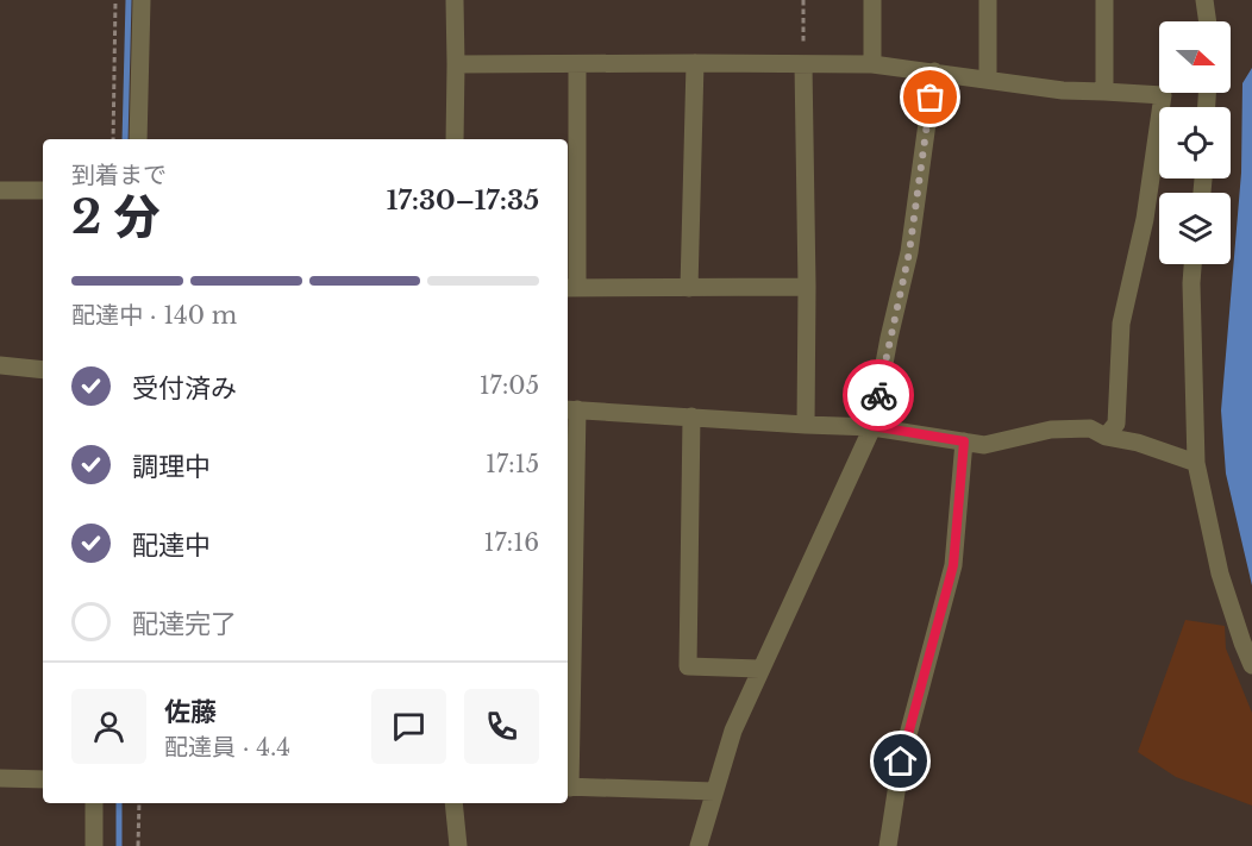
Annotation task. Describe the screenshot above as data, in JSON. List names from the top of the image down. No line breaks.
{"north":"right","page":{"heading":["2 分","到着まで","17:30–17:35"],"panel":["佐藤","配達員 · 4.4"],"bar":"配達中 · 140 m","list":[["受付済み","17:05"],["調理中","17:15"],["配達中","17:16"],"配達完了"]}}
